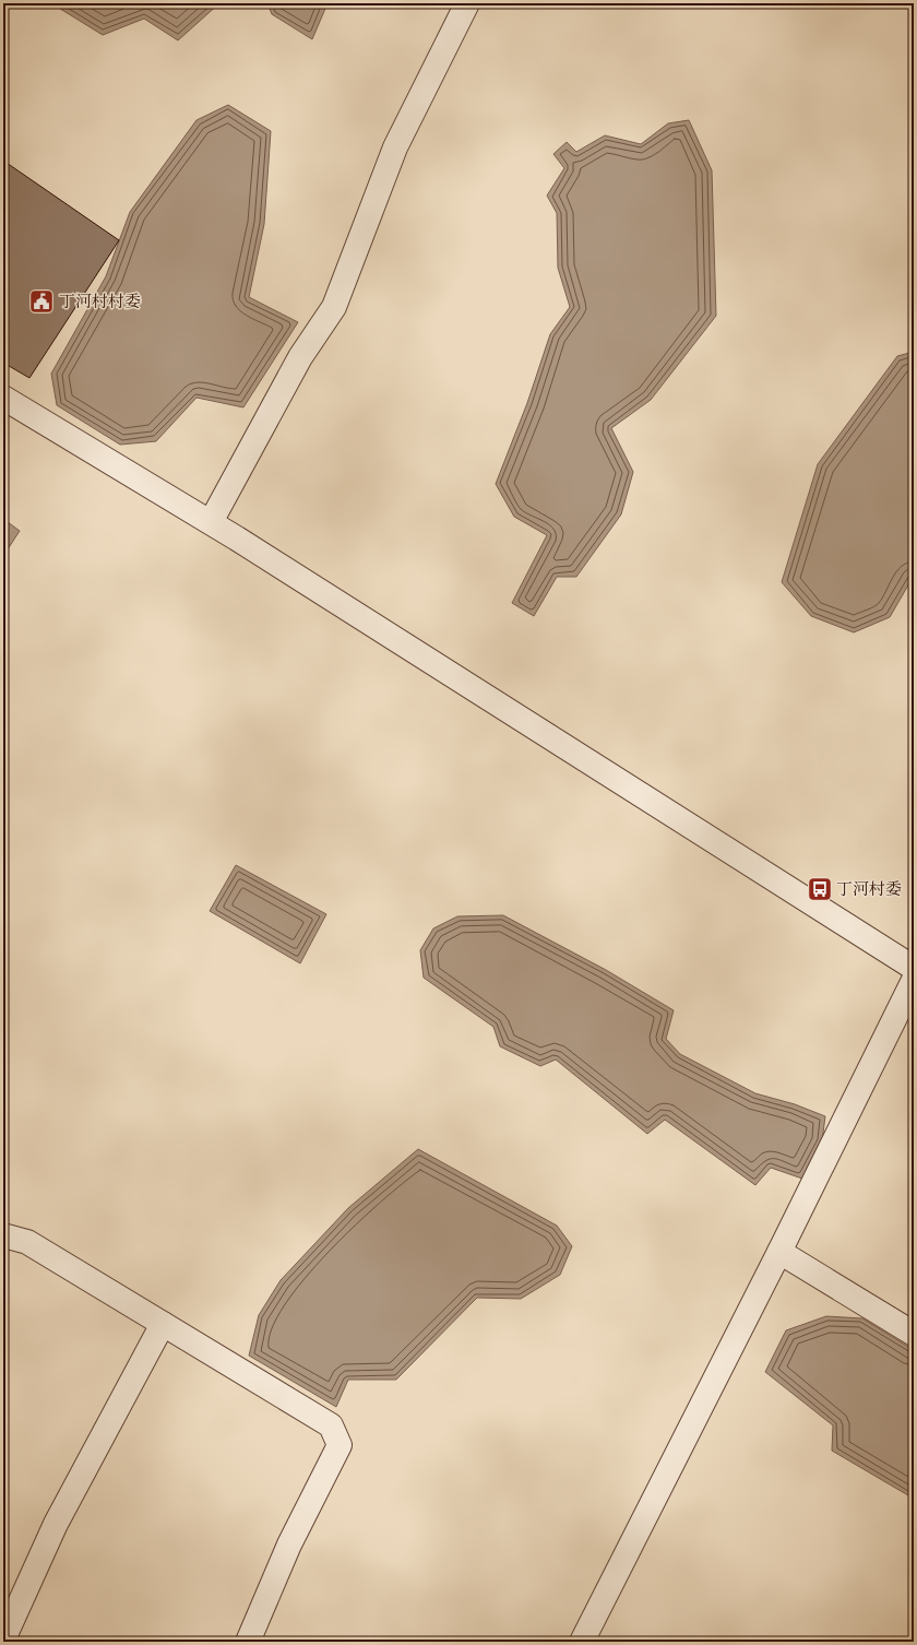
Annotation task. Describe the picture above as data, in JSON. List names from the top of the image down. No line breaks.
{"places":{"public building":["丁河村村委"],"bus stop":["丁河村委"]}}
